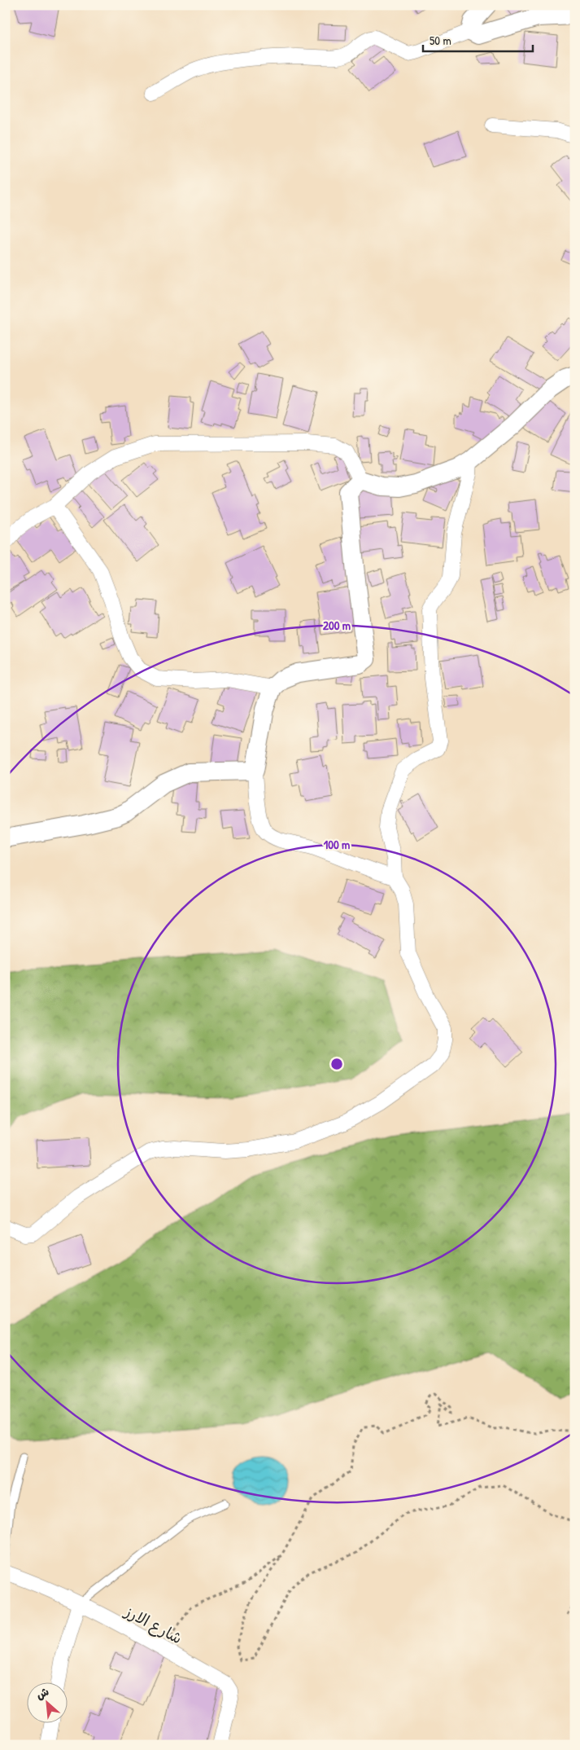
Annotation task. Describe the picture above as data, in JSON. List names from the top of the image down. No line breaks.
{"streets":{"street":["شارع الارز"]},"scale_bar":"50 m","north":"top left","rings":["200 m","100 m"]}
